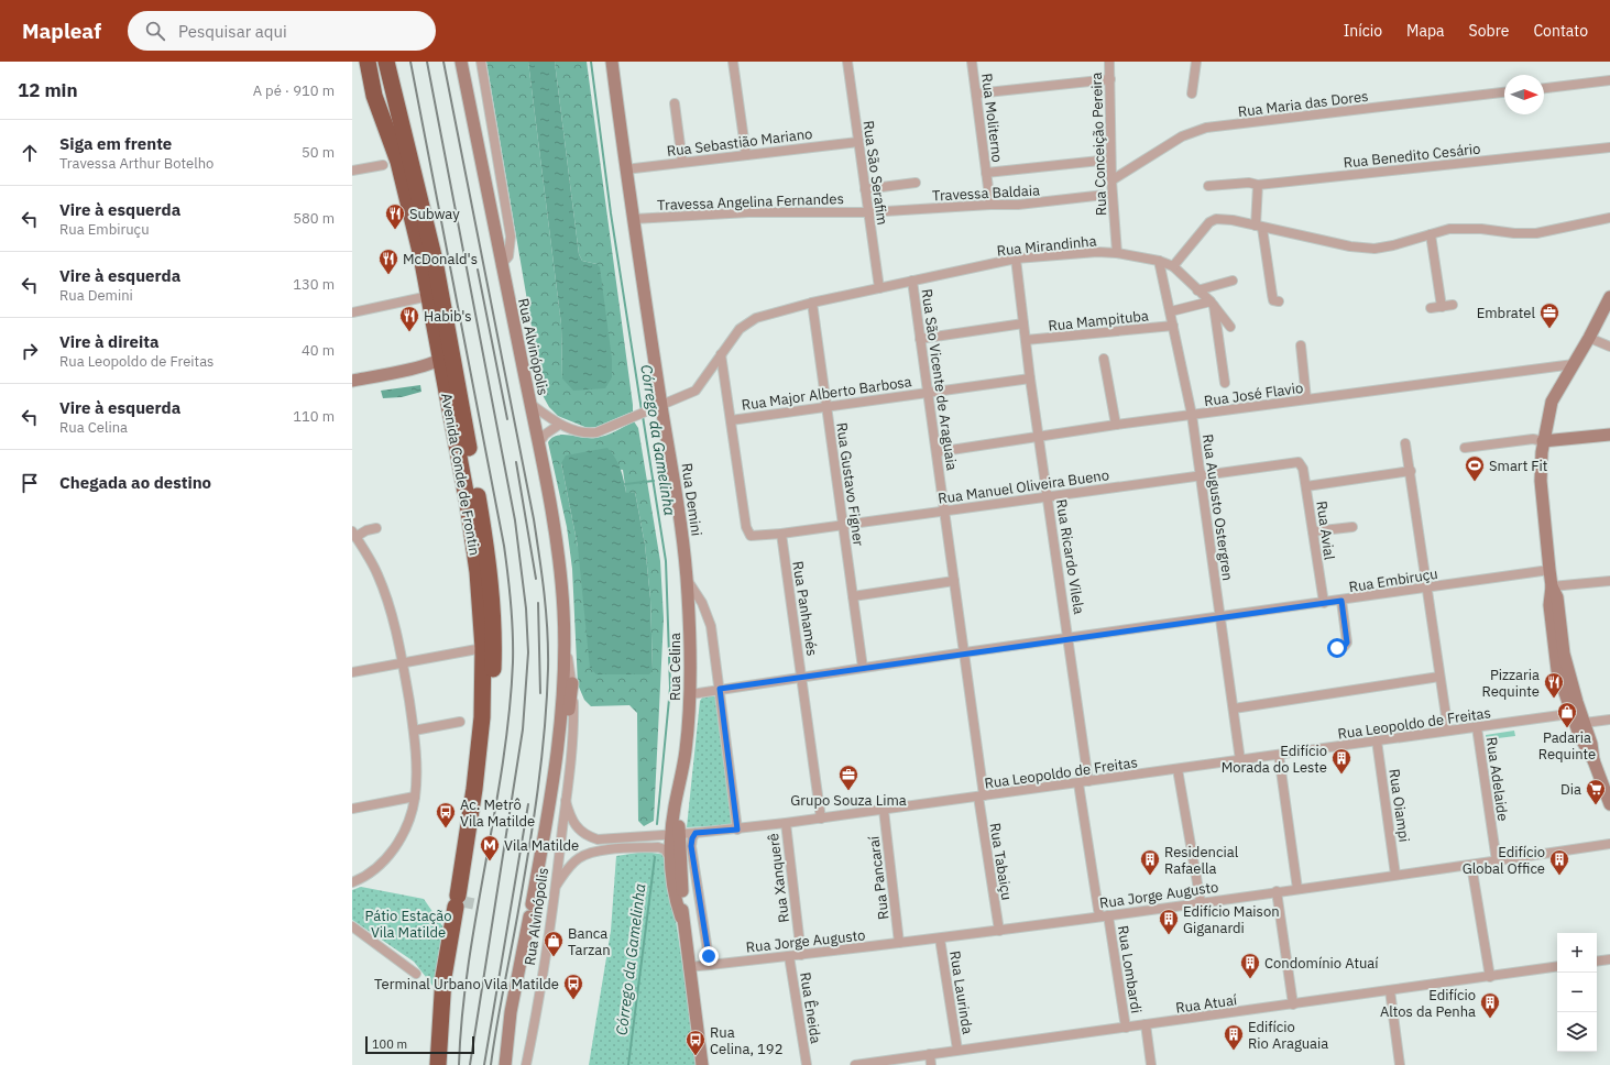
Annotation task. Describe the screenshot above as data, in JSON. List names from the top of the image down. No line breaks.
{"streets":{"highway":["Avenida Conde de Frontin"],"street":["Rua Maria das Dores","Rua Moliterno","Rua Sebastião Mariano","Rua Conceição Pereira","Rua Benedito Cesário","Rua São Serafim","Travessa Baldaia","Travessa Angelina Fernandes","Rua Mirandinha","Rua Mampituba","Rua Alvinópolis","Rua São Vicente de Araguaia","Rua Major Alberto Barbosa","Rua José Flavio","Rua Gustavo Figner","Rua Manuel Oliveira Bueno","Rua Demini","Rua Augusto Ostergren","Rua Avial","Rua Ricardo Vilela","Rua Embiruçu","Rua Panhamés","Rua Celina","Rua Leopoldo de Freitas","Rua Adelaide","Rua Oiampi","Rua Tabaiçu","Rua Xanquerê","Rua Pancaraí","Rua Jorge Augusto","Rua Lombardi","Rua Laurinda","Rua Atuaí","Rua Êneida"]},"crossings":[["Rua Maria das Dores","Rua Conceição Pereira"],["Rua Moliterno","Travessa Baldaia"],["Rua Sebastião Mariano","Rua São Serafim"],["Rua Sebastião Mariano","Rua Demini"],["Rua Conceição Pereira","Rua Mirandinha"],["Rua São Serafim","Travessa Baldaia"],["Rua São Serafim","Travessa Angelina Fernandes"],["Rua São Serafim","Rua Mirandinha"],["Travessa Baldaia","Travessa Angelina Fernandes"],["Travessa Angelina Fernandes","Rua Demini"],["Rua Mirandinha","Rua Alvinópolis"],["Rua Mirandinha","Rua São Vicente de Araguaia"],["Rua Mirandinha","Rua Gustavo Figner"],["Rua Mirandinha","Rua Demini"],["Rua Mirandinha","Rua Augusto Ostergren"],["Rua Mirandinha","Rua Ricardo Vilela"],["Rua Mampituba","Rua Augusto Ostergren"],["Rua Mampituba","Rua Ricardo Vilela"],["Rua Alvinópolis","Rua Leopoldo de Freitas"],["Rua São Vicente de Araguaia","Rua Major Alberto Barbosa"],["Rua São Vicente de Araguaia","Rua José Flavio"],["Rua São Vicente de Araguaia","Rua Manuel Oliveira Bueno"],["Rua São Vicente de Araguaia","Rua Embiruçu"],["Rua São Vicente de Araguaia","Rua Leopoldo de Freitas"],["Rua São Vicente de Araguaia","Rua Tabaiçu"],["Rua Major Alberto Barbosa","Rua Gustavo Figner"],["Rua Major Alberto Barbosa","Rua Manuel Oliveira Bueno"],["Rua Major Alberto Barbosa","Rua Ricardo Vilela"],["Rua José Flavio","Rua Augusto Ostergren"],["Rua José Flavio","Rua Ricardo Vilela"],["Rua Gustavo Figner","Rua Manuel Oliveira Bueno"],["Rua Gustavo Figner","Rua Embiruçu"],["Rua Manuel Oliveira Bueno","Rua Augusto Ostergren"],["Rua Manuel Oliveira Bueno","Rua Avial"],["Rua Manuel Oliveira Bueno","Rua Ricardo Vilela"],["Rua Manuel Oliveira Bueno","Rua Panhamés"],["Rua Demini","Rua Embiruçu"],["Rua Demini","Rua Celina"],["Rua Demini","Rua Leopoldo de Freitas"],["Rua Augusto Ostergren","Rua Embiruçu"],["Rua Augusto Ostergren","Rua Leopoldo de Freitas"],["Rua Avial","Rua Embiruçu"],["Rua Ricardo Vilela","Rua Embiruçu"],["Rua Ricardo Vilela","Rua Leopoldo de Freitas"],["Rua Embiruçu","Rua Panhamés"],["Rua Embiruçu","Rua Celina"],["Rua Panhamés","Rua Leopoldo de Freitas"],["Rua Celina","Rua Leopoldo de Freitas"],["Rua Leopoldo de Freitas","Rua Adelaide"],["Rua Leopoldo de Freitas","Rua Oiampi"],["Rua Leopoldo de Freitas","Rua Tabaiçu"],["Rua Leopoldo de Freitas","Rua Xanquerê"],["Rua Leopoldo de Freitas","Rua Pancaraí"],["Rua Leopoldo de Freitas","Rua Lombardi"],["Rua Adelaide","Rua Jorge Augusto"],["Rua Oiampi","Rua Jorge Augusto"],["Rua Tabaiçu","Rua Jorge Augusto"],["Rua Xanquerê","Rua Jorge Augusto"],["Rua Pancaraí","Rua Jorge Augusto"],["Rua Jorge Augusto","Rua Lombardi"],["Rua Jorge Augusto","Rua Laurinda"],["Rua Jorge Augusto","Rua Êneida"],["Rua Lombardi","Rua Atuaí"],["Rua Laurinda","Rua Atuaí"]],"water":["Córrego da Gamelinha"],"parks":["Pátio Estação Vila Matilde"],"places":{"restaurant":["Subway","McDonald's","Habib's","Pizzaria Requinte"],"office":["Embratel","Grupo Souza Lima"],"sports":["Smart Fit"],"shop":["Padaria Requinte","Banca Tarzan"],"building":["Edifício Morada do Leste","Residencial Rafaella","Edifício Global Office","Edifício Maison Giganardi","Condomínio Atuaí","Edifício Altos da Penha","Edifício Rio Araguaia"],"supermarket":["Dia"],"bus stop":["Ac. Metrô Vila Matilde","Terminal Urbano Vila Matilde","Rua Celina, 192"],"metro station":["Vila Matilde"]},"scale_bar":"100 m","north":"right","page":{"header":"Mapleaf","search":"Pesquisar aqui","nav":["Início","Mapa","Sobre","Contato"],"heading":["12 min","A pé · 910 m"],"list":[["Siga em frente","Travessa Arthur Botelho","50 m"],["Vire à esquerda","Rua Embiruçu","580 m"],["Vire à esquerda","Rua Demini","130 m"],["Vire à direita","Rua Leopoldo de Freitas","40 m"],["Vire à esquerda","Rua Celina","110 m"],"Chegada ao destino"],"map_buttons":["+","−"],"scale":"100 m"}}
